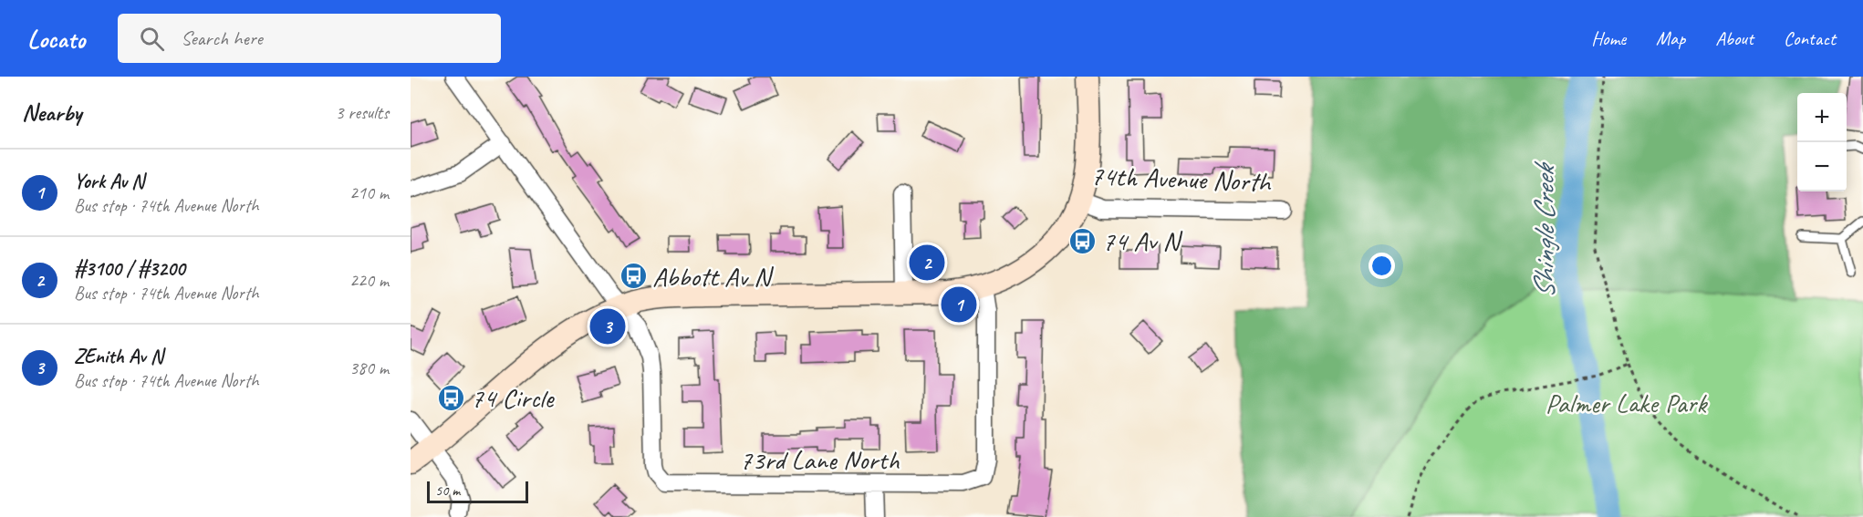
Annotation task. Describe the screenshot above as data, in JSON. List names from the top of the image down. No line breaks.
{"streets":{"street":["74th Avenue North","73rd Lane North"]},"crossings":[["74th Avenue North","73rd Lane North"]],"water":["Shingle Creek"],"parks":["Palmer Lake Park"],"places":{"bus stop":["74 Av N","Abbott Av N","74 Circle"]},"scale_bar":"50 m","page":{"header":"Locato","search":"Search here","nav":["Home","Map","About","Contact"],"heading":["Nearby","3 results"],"map_buttons":["+","−"],"list":[{"mark":"1","name":"York Av N","note":"Bus stop · 74th Avenue North","value":"210 m"},{"mark":"2","name":"#3100 / #3200","note":"Bus stop · 74th Avenue North","value":"220 m"},{"mark":"3","name":"ZEnith Av N","note":"Bus stop · 74th Avenue North","value":"380 m"}],"pins":["2","1","3"],"scale":"50 m"}}
